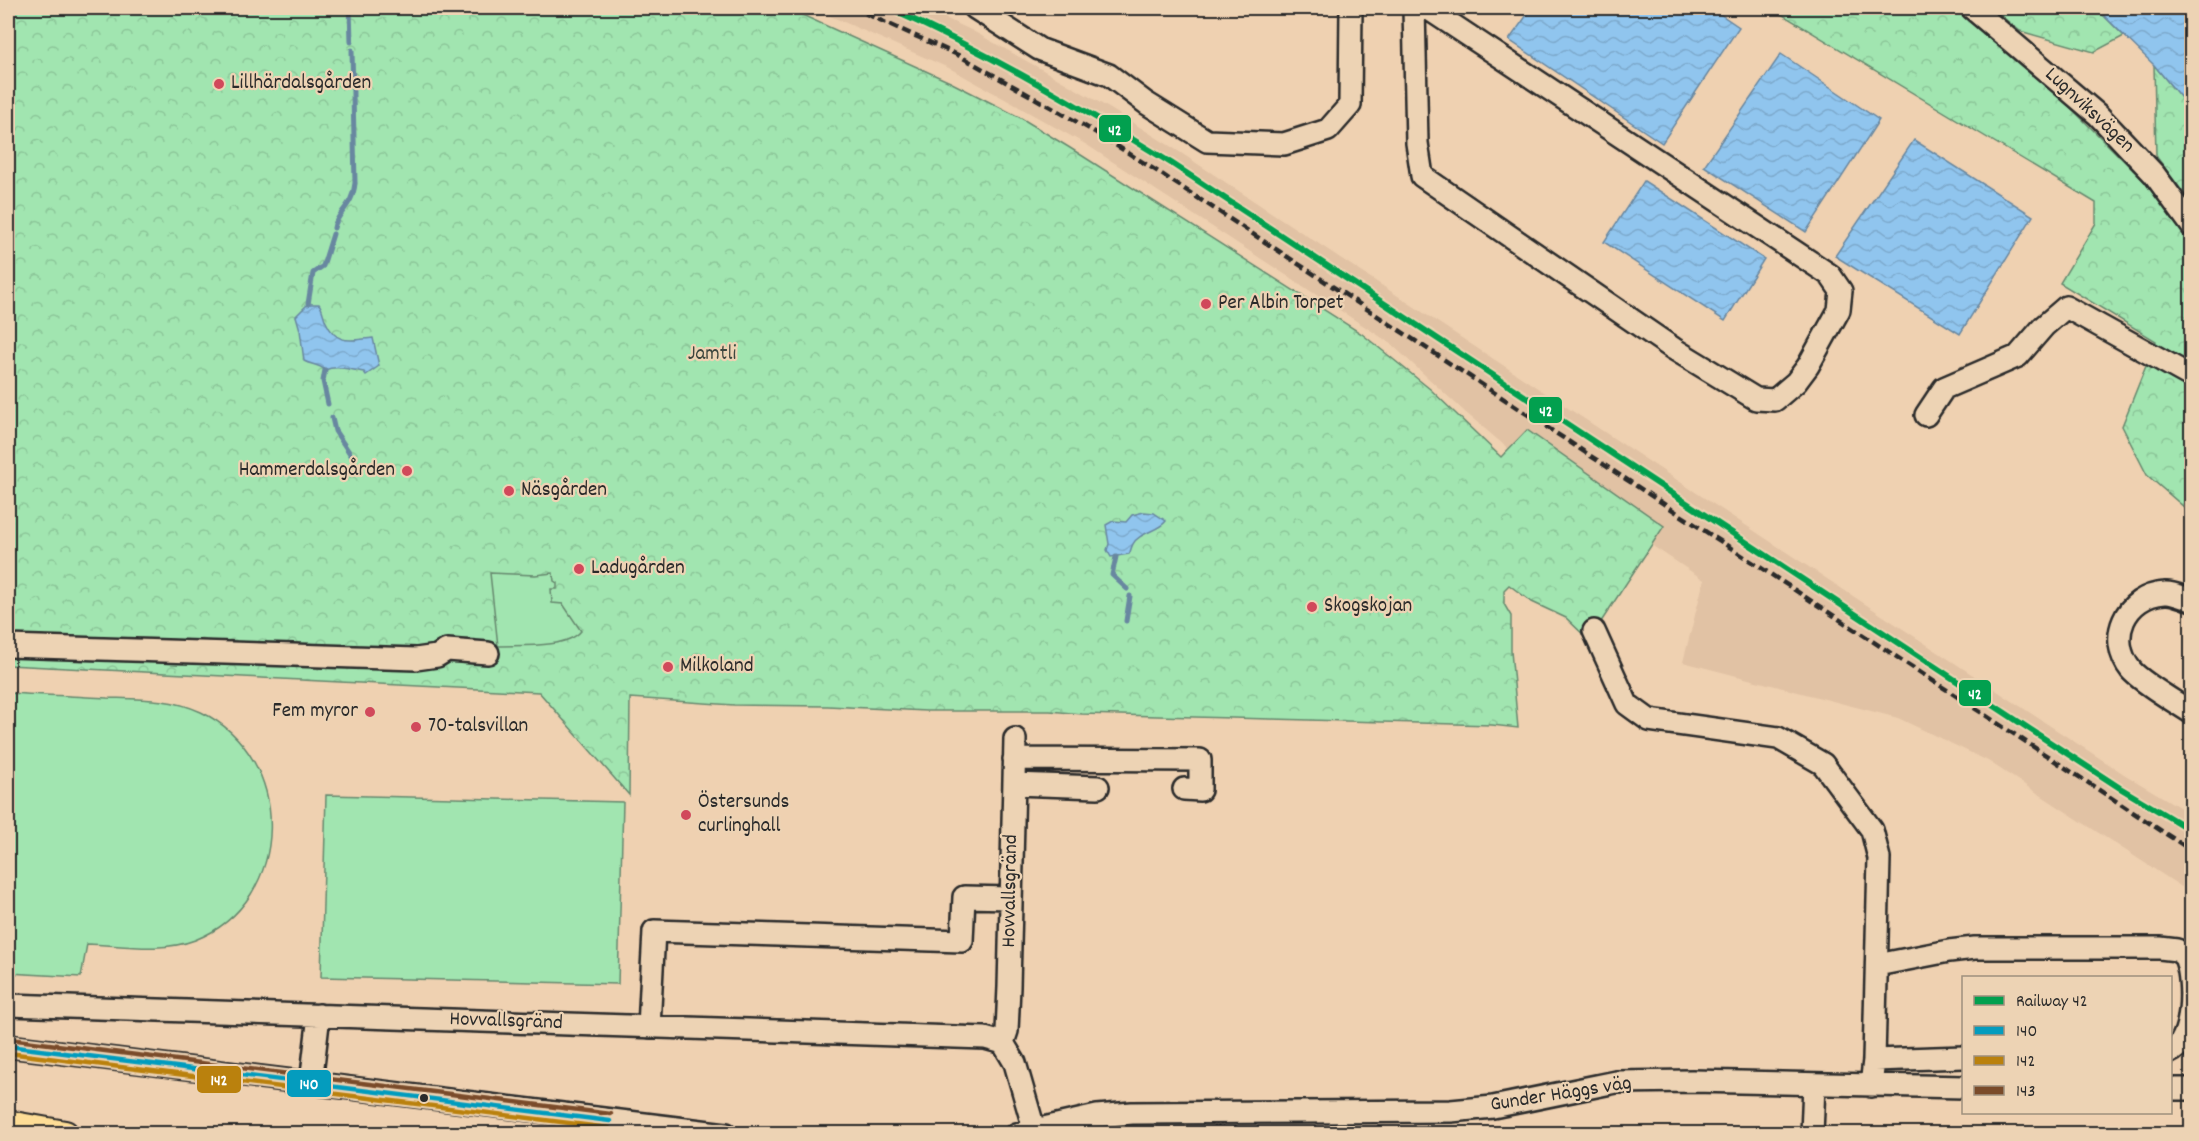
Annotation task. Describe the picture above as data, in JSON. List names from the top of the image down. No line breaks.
{"streets":{"street":["Lugnviksvägen","Hovvallsgränd","Gunder Häggs väg"]},"parks":["Jamtli"],"places":["Lillhärdalsgården","Per Albin Torpet","Hammerdalsgården","Näsgården","Ladugården","Skogskojan","Milkoland","Fem myror","70-talsvillan","Östersunds curlinghall"],"lines":["rail line 42","transit line 143","transit line 140","transit line 142"],"legend":["Railway 42","140","142","143"]}
